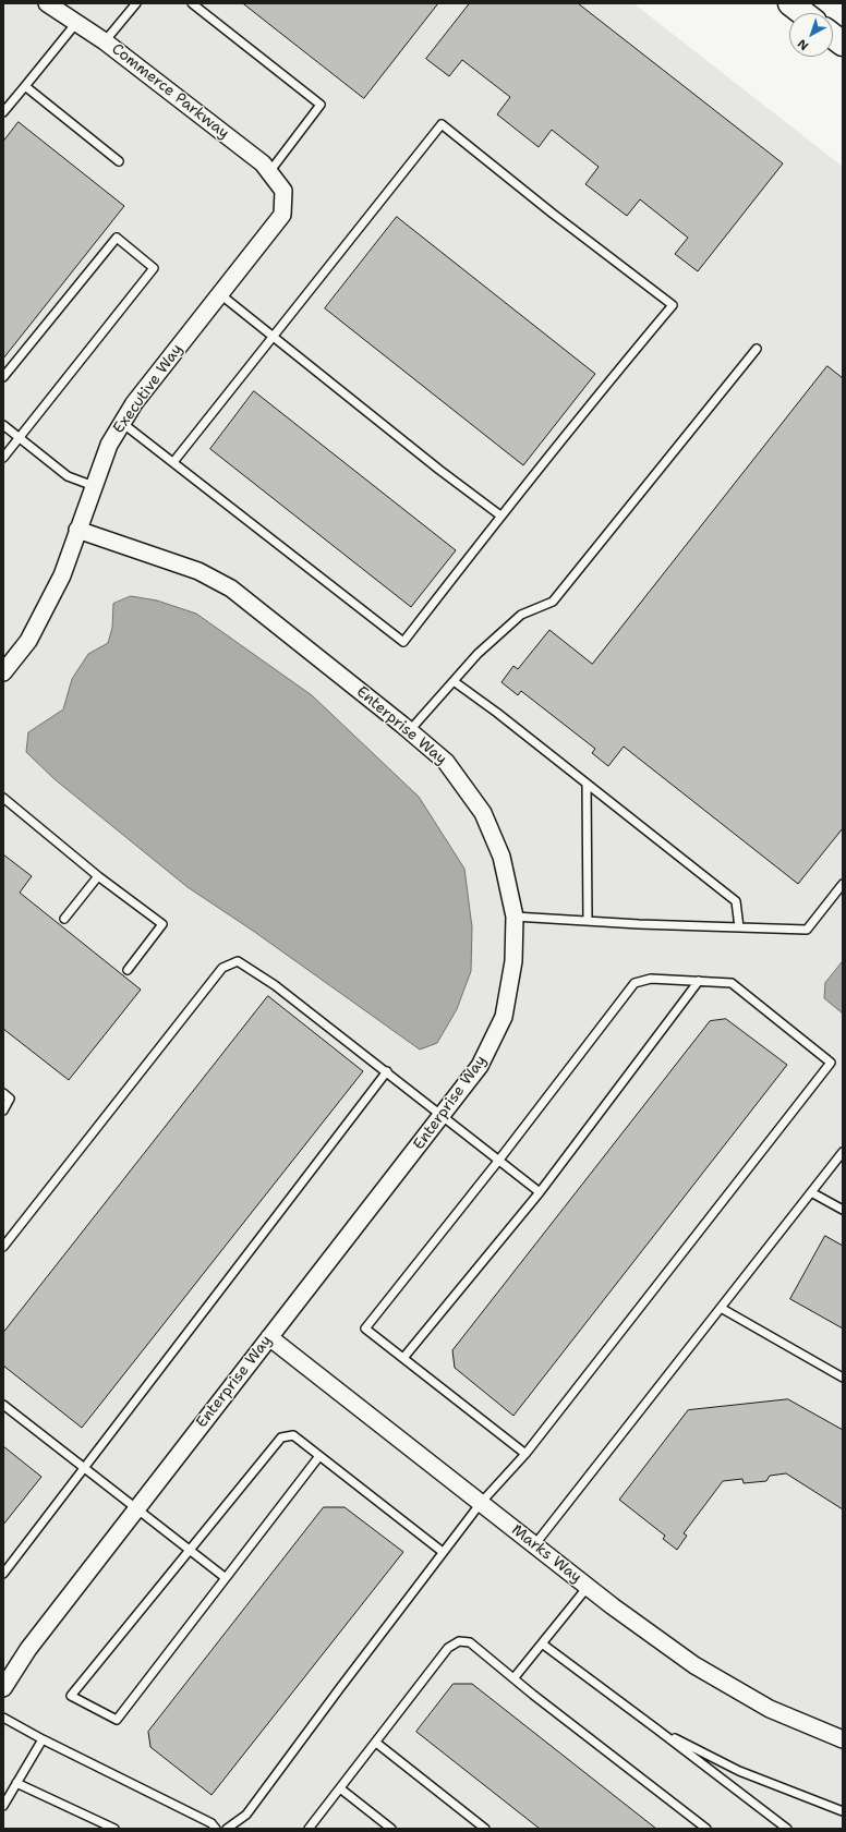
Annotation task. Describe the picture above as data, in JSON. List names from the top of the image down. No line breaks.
{"streets":{"street":["Commerce Parkway","Executive Way","Enterprise Way","Marks Way"]},"crossings":[["Commerce Parkway","Executive Way"],["Executive Way","Enterprise Way"],["Enterprise Way","Marks Way"]],"north":"bottom left"}
